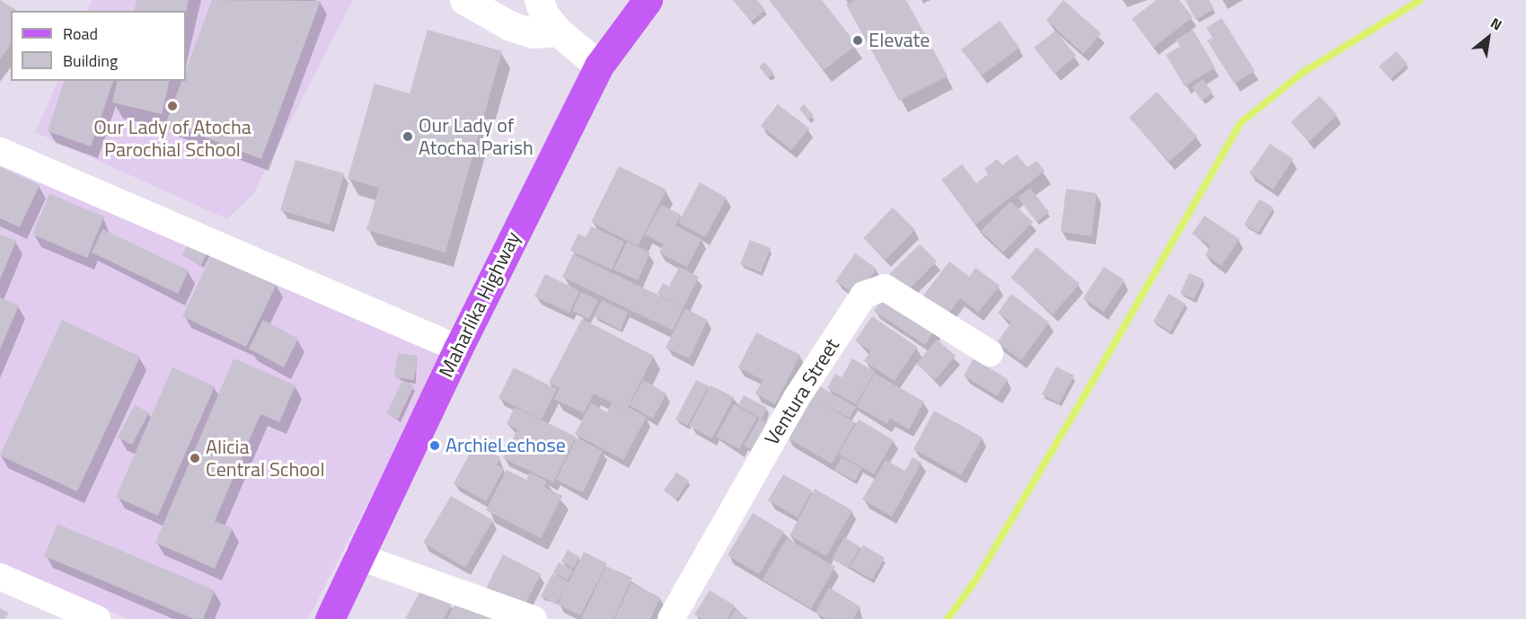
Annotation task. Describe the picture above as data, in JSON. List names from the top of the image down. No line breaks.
{"streets":{"main road":["Maharlika Highway"],"street":["Ventura Street"]},"places":["Elevate","Our Lady of Atocha Parochial School","Our Lady of Atocha Parish","ArchieLechose","Alicia Central School"],"legend":["Road","Building"],"north":"top right"}
